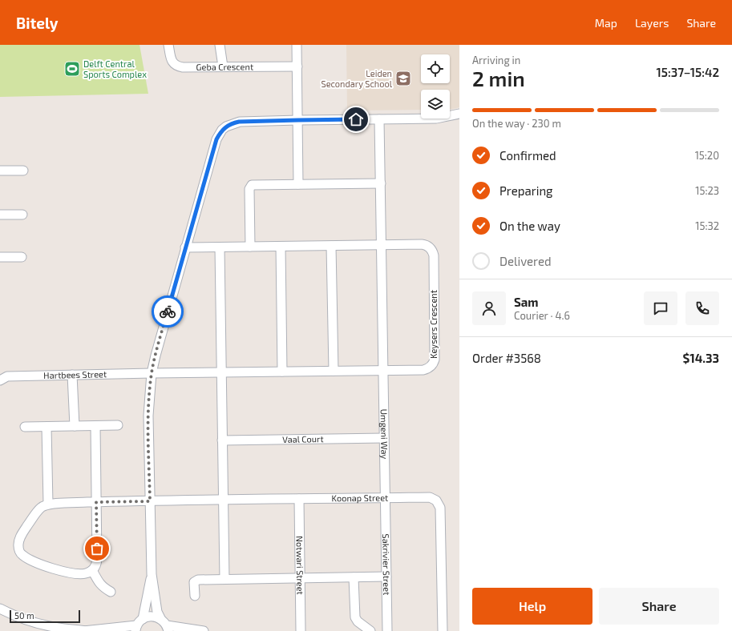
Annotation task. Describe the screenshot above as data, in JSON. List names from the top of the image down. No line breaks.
{"streets":{"street":["Geba Crescent","Keysers Crescent","Hartbees Street","Umgeni Way","Vaal Court","Koonap Street","Sakrivier Street","Notwari Street"]},"crossings":[["Keysers Crescent","Hartbees Street"],["Keysers Crescent","Umgeni Way"],["Umgeni Way","Vaal Court"],["Umgeni Way","Koonap Street"],["Umgeni Way","Sakrivier Street"],["Koonap Street","Sakrivier Street"],["Koonap Street","Notwari Street"]],"places":{"sports":["Delft Central Sports Complex"],"school or university":["Leiden Secondary School"]},"scale_bar":"50 m","page":{"header":"Bitely","nav":["Map","Layers","Share"],"heading":["2 min","Arriving in","15:37–15:42"],"panel":["Sam","Courier · 4.6","Order #3568","$14.33"],"bar":"On the way · 230 m","list":[["Confirmed","15:20"],["Preparing","15:23"],["On the way","15:32"],"Delivered"],"buttons":["Help","Share"],"scale":"50 m"}}
